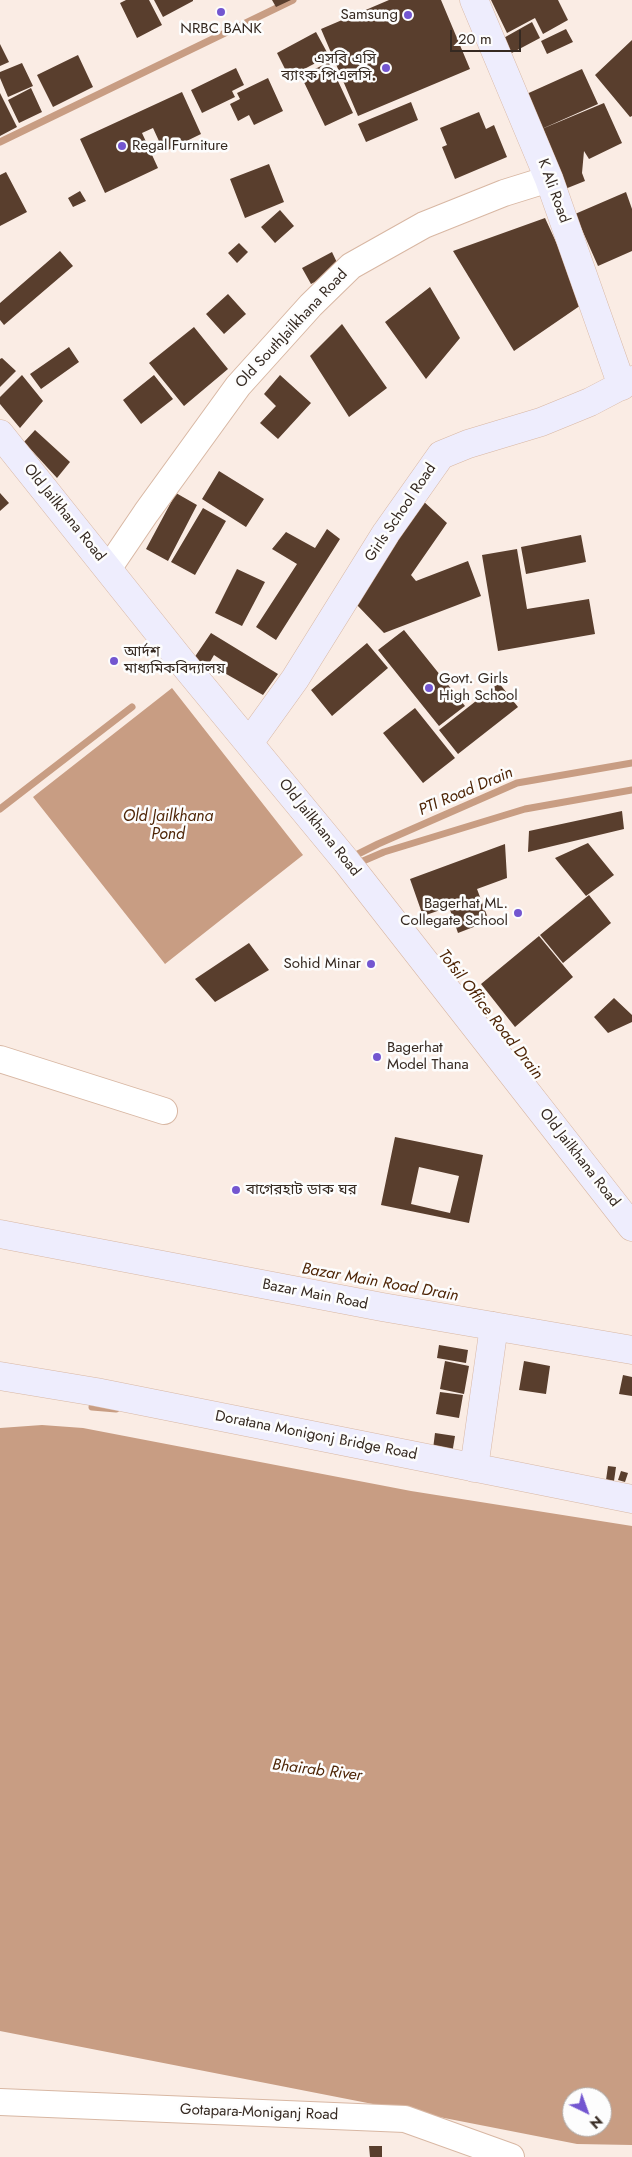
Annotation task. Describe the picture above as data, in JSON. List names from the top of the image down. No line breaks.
{"streets":{"street":["K Ali Road","Old SouthJailkhana Road","Old Jailkhana Road","Girls School Road","Bazar Main Road","Doratana Monigonj Bridge Road","Gotapara-Moniganj Road"]},"crossings":[["K Ali Road","Old SouthJailkhana Road"],["K Ali Road","Girls School Road"],["Old SouthJailkhana Road","Old Jailkhana Road"],["Old Jailkhana Road","Girls School Road"]],"water":["PTI Road Drain","Old Jailkhana Pond","Tofsil Office Road Drain","Bazar Main Road Drain","Bhairab River"],"places":["NRBC BANK","Samsung","এসবি এসি ব্যাংক পিএলসি.","Regal Furniture","আর্দশ মাধ্যমিকবিদ্যালয়","Govt. Girls High School","Bagerhat ML. Collegate School","Sohid Minar","Bagerhat Model Thana","বাগেরহাট ডাক ঘর"],"scale_bar":"20 m","north":"bottom right"}
